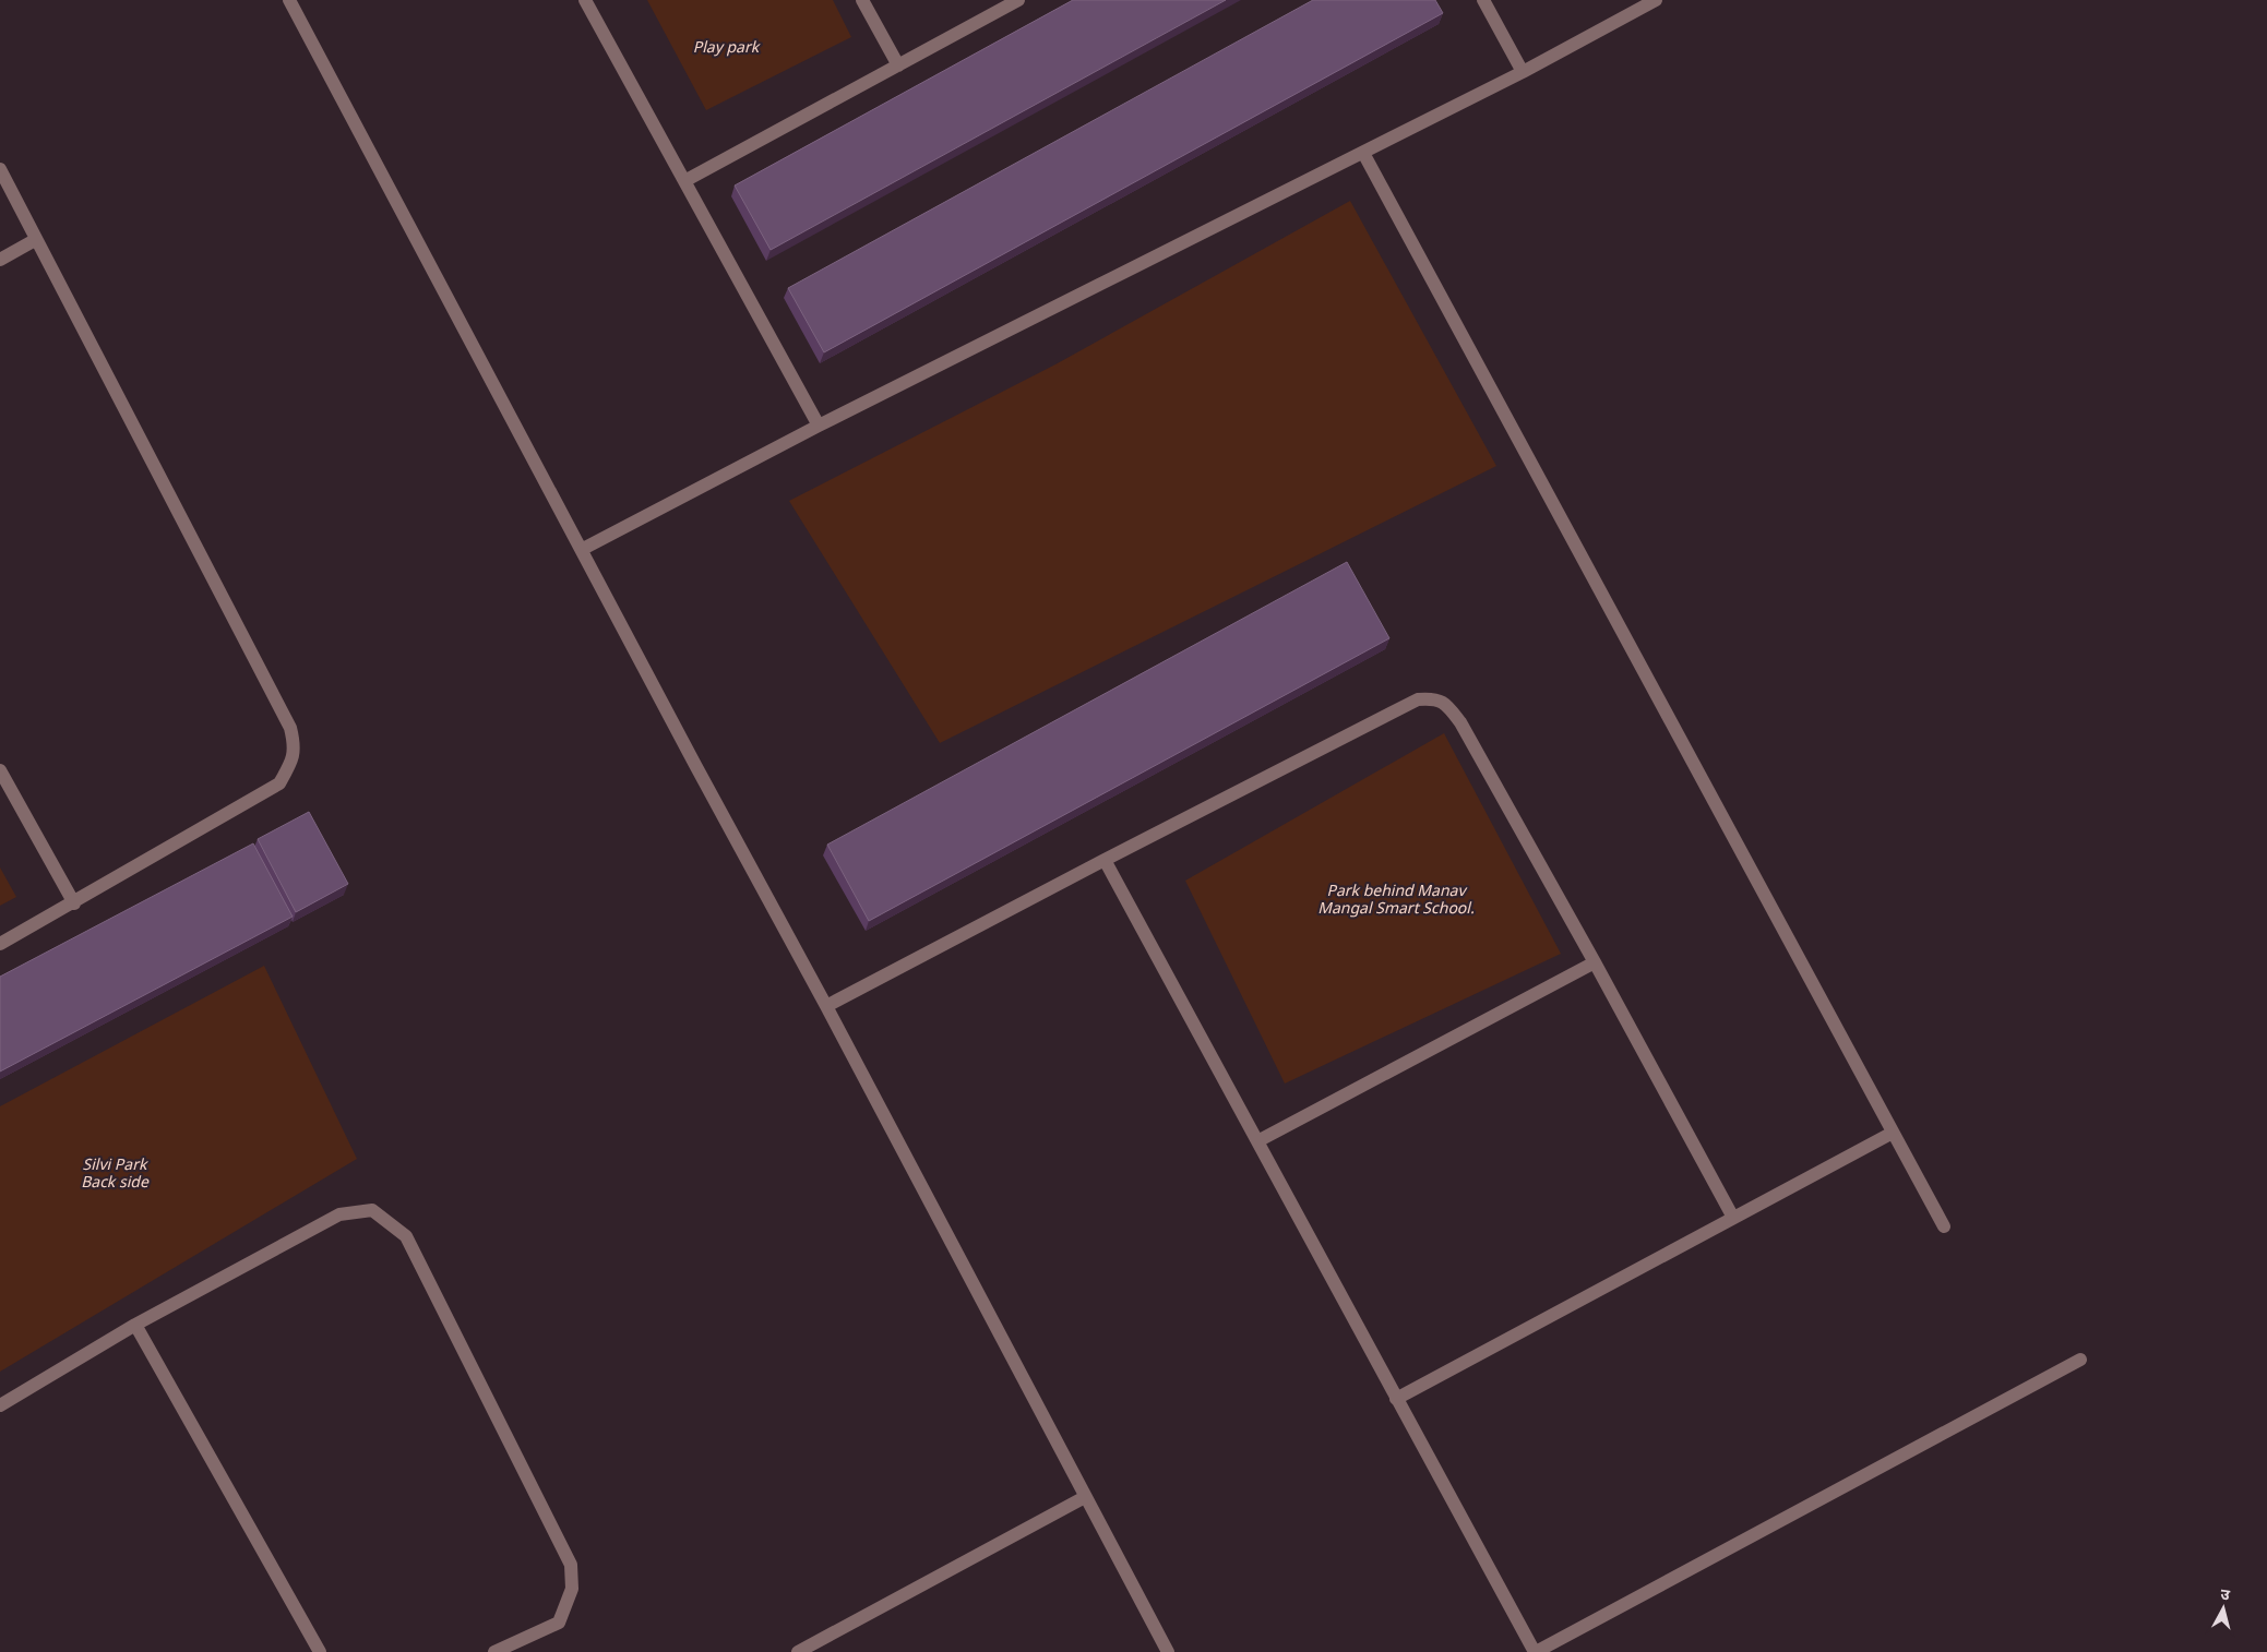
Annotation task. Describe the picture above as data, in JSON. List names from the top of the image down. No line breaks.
{"parks":["Play park","Park behind Manav Mangal Smart School.","Silvi Park Back side"],"north":"top"}
